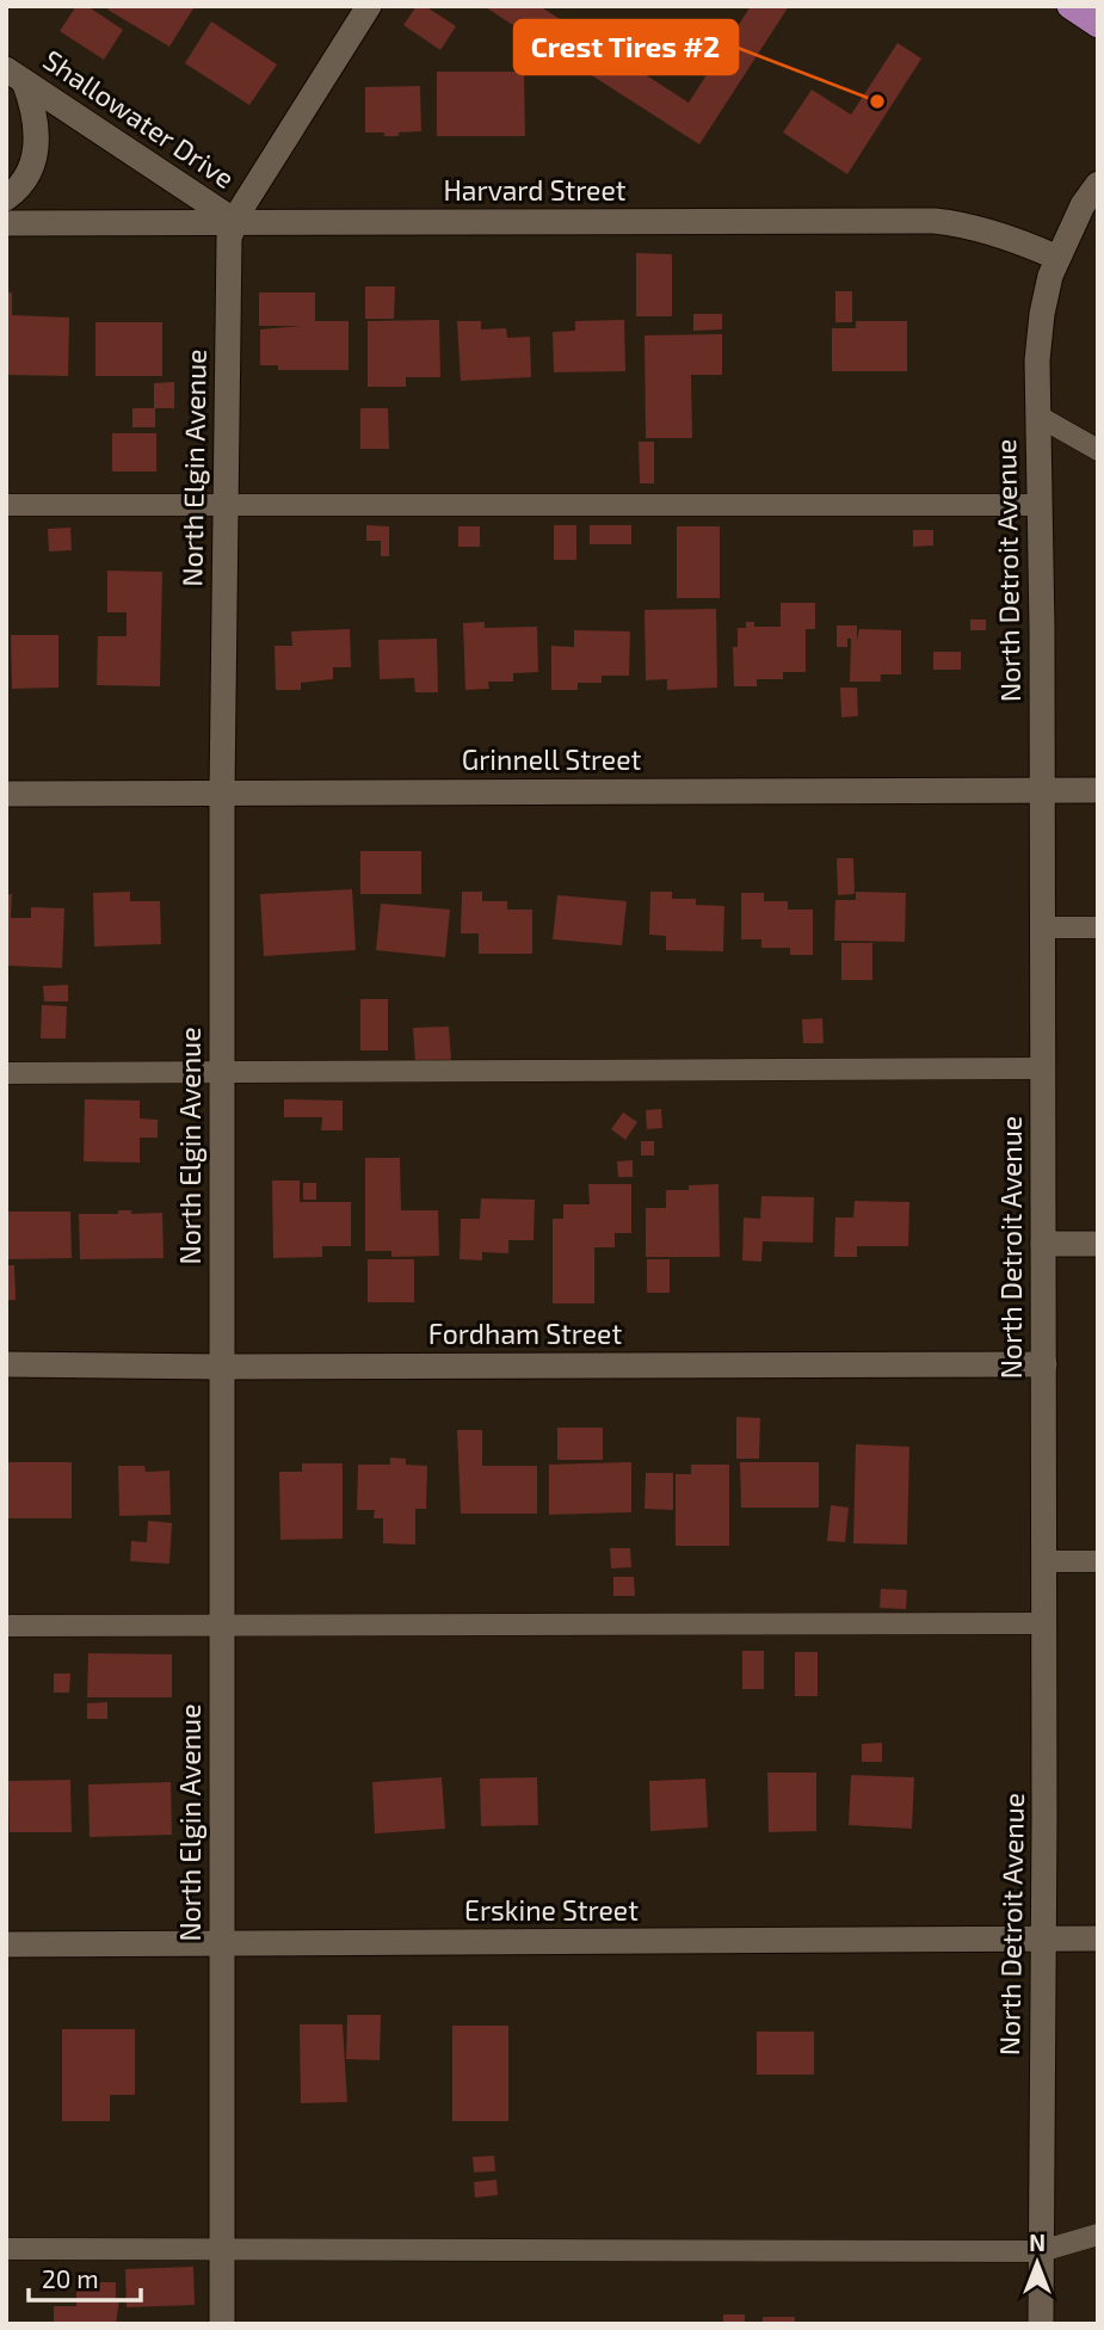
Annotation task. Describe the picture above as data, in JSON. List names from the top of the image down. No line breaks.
{"streets":{"street":["Shallowater Drive","Harvard Street","North Elgin Avenue","North Detroit Avenue","Grinnell Street","Fordham Street","Erskine Street"]},"crossings":[["Shallowater Drive","Harvard Street"],["Shallowater Drive","North Elgin Avenue"],["Harvard Street","North Elgin Avenue"],["Harvard Street","North Detroit Avenue"],["North Elgin Avenue","Grinnell Street"],["North Elgin Avenue","Fordham Street"],["North Elgin Avenue","Erskine Street"],["North Detroit Avenue","Grinnell Street"],["North Detroit Avenue","Fordham Street"],["North Detroit Avenue","Erskine Street"]],"places":["Crest Tires #2"],"scale_bar":"20 m","north":"top"}
